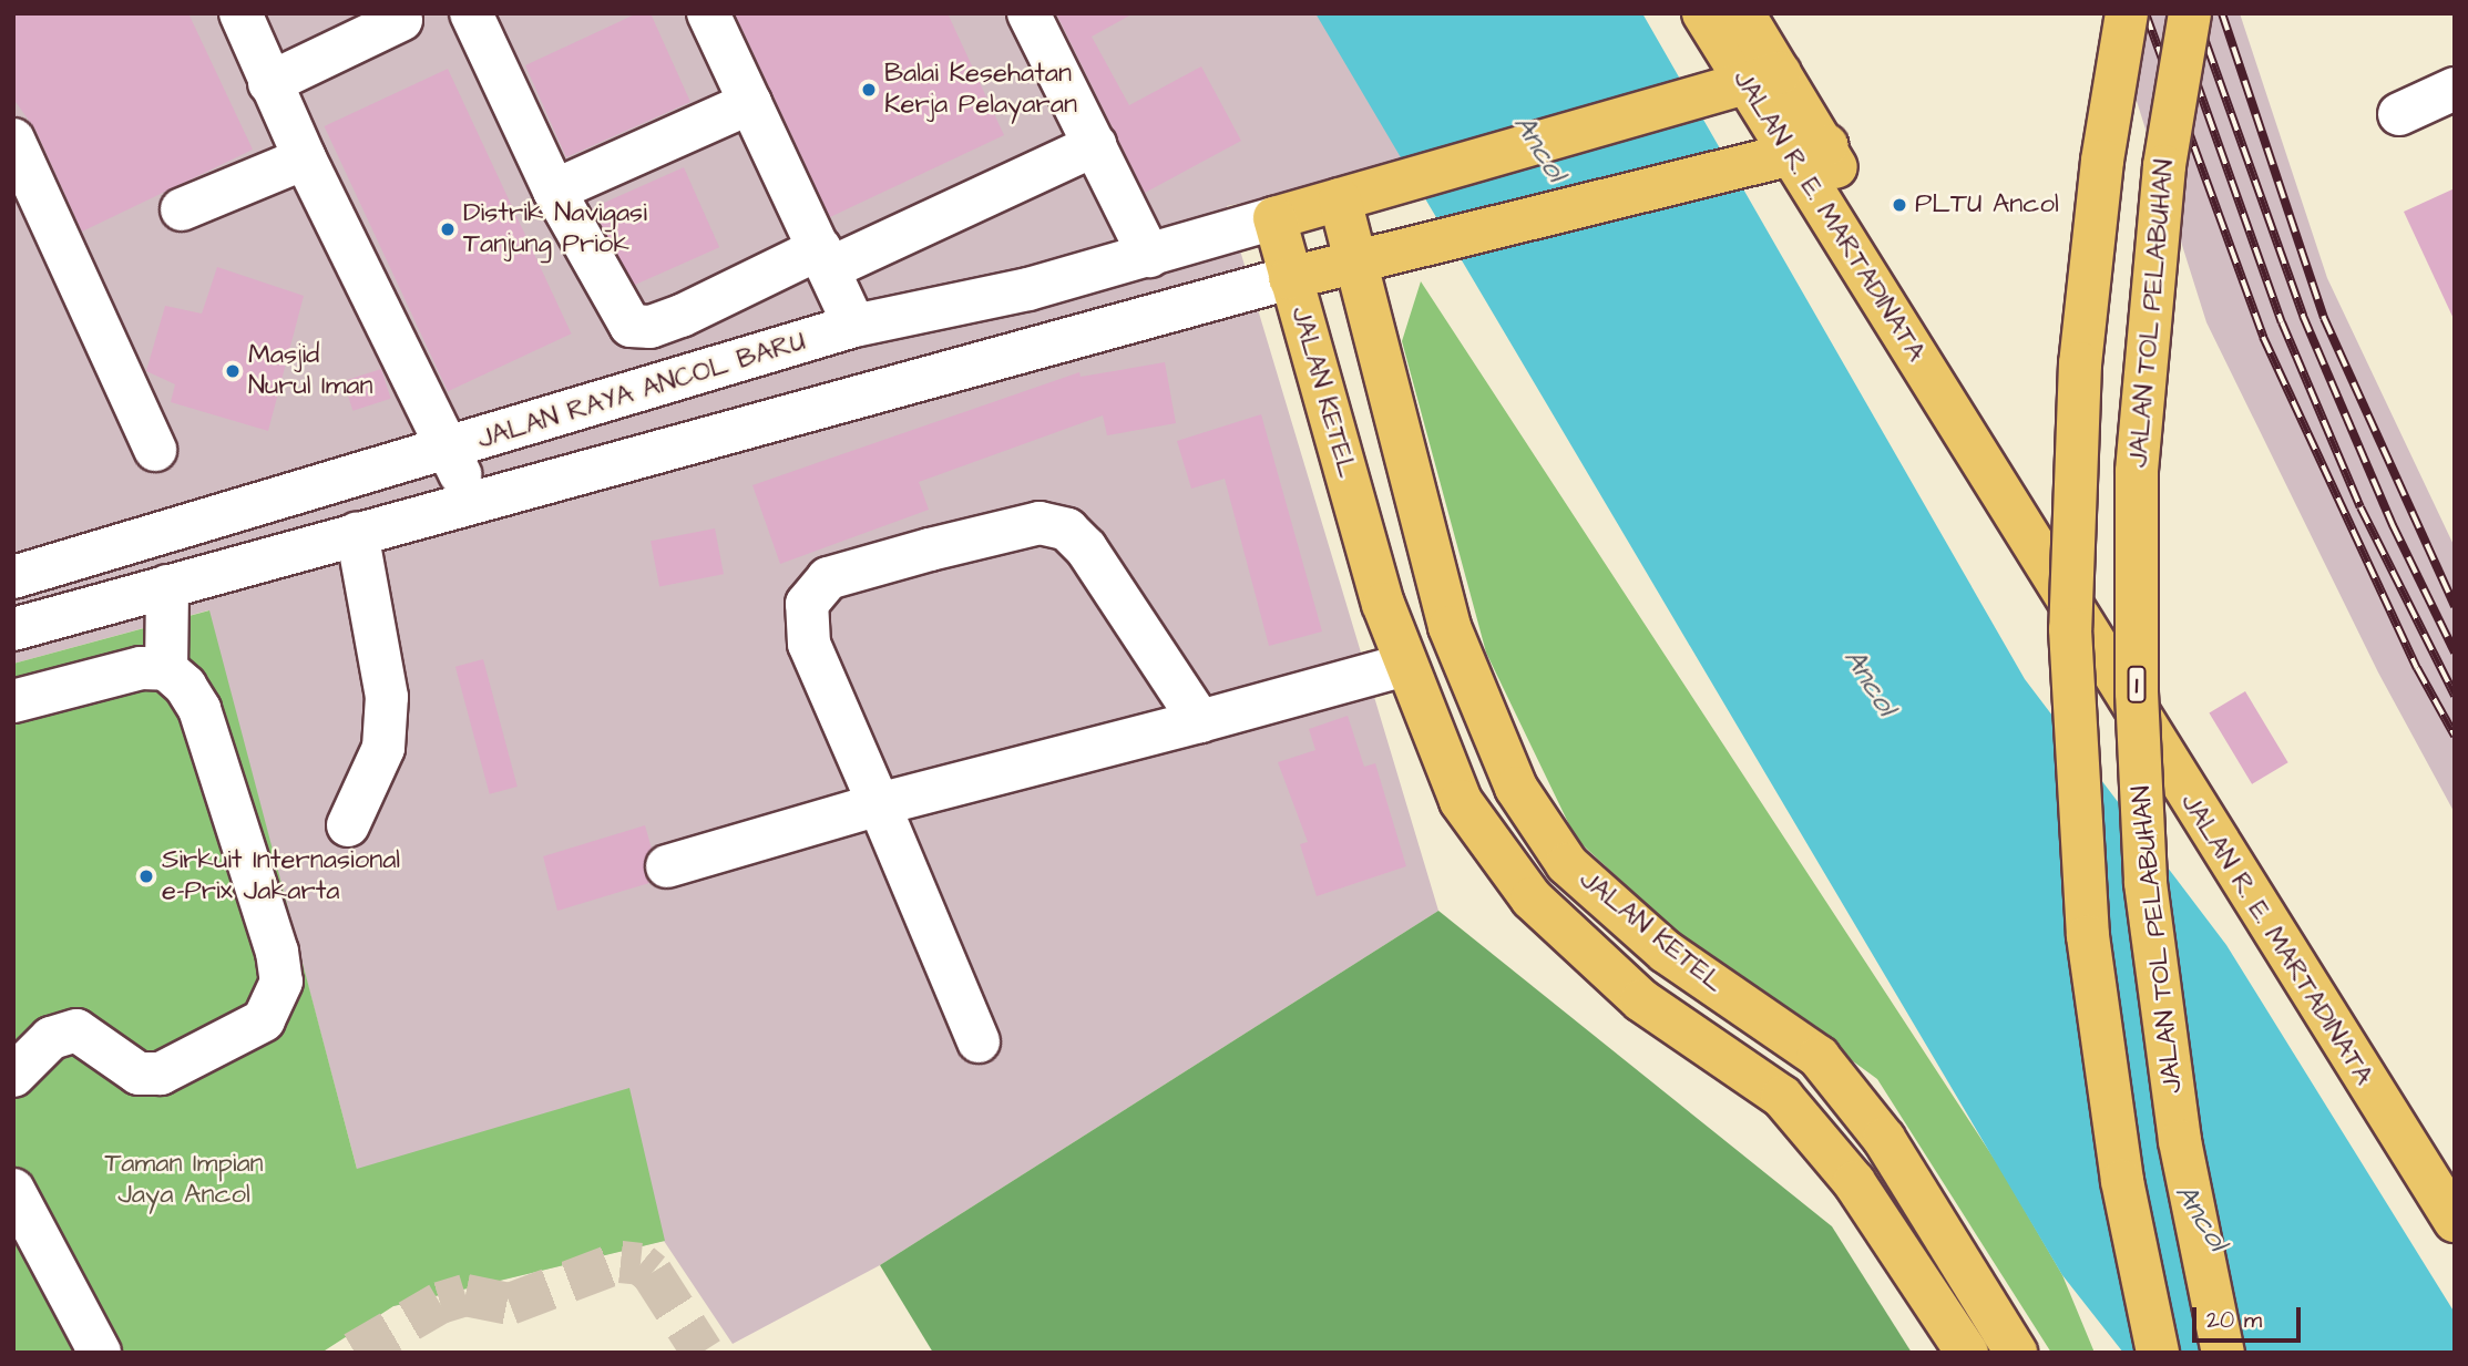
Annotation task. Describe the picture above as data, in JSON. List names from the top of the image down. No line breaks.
{"streets":{"highway":["JALAN R. E. MARTADINATA","JALAN TOL PELABUHAN","JALAN KETEL","1"],"lane":["JALAN RAYA ANCOL BARU"]},"crossings":[["JALAN R. E. MARTADINATA","JALAN KETEL"],["JALAN RAYA ANCOL BARU","JALAN KETEL"]],"water":["Ancol"],"parks":["Taman Impian Jaya Ancol"],"places":["Balai Kesehatan Kerja Pelayaran","PLTU Ancol","Distrik Navigasi Tanjung Priok","Masjid Nurul Iman","Sirkuit Internasional e-Prix Jakarta"],"scale_bar":"20 m"}
